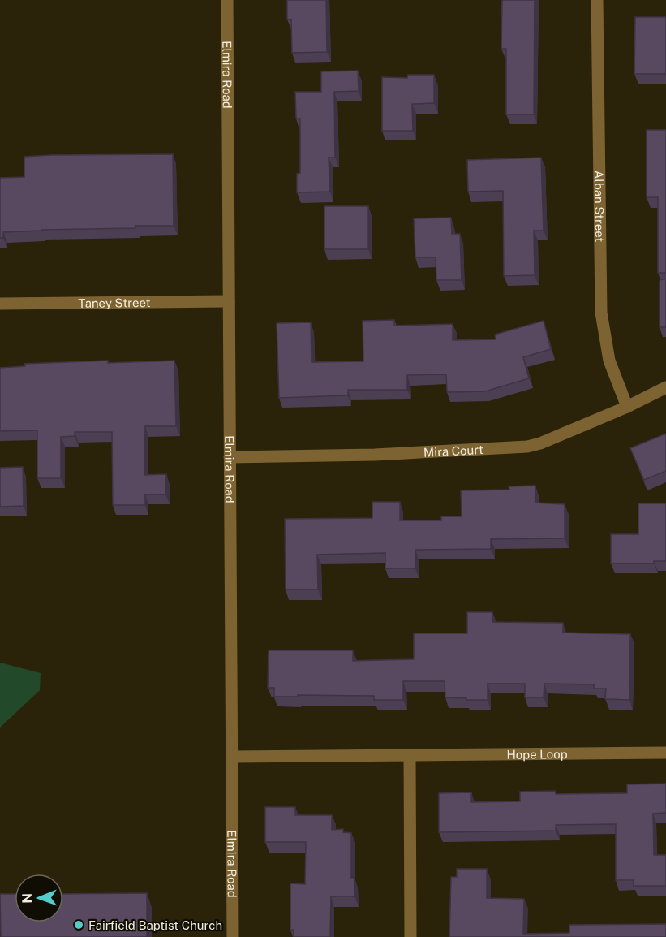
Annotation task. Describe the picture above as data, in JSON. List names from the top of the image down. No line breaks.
{"streets":{"street":["Elmira Road","Alban Street","Taney Street","Mira Court","Hope Loop"]},"crossings":[["Elmira Road","Taney Street"],["Elmira Road","Mira Court"],["Elmira Road","Hope Loop"],["Alban Street","Mira Court"]],"places":["Fairfield Baptist Church"],"north":"left"}
